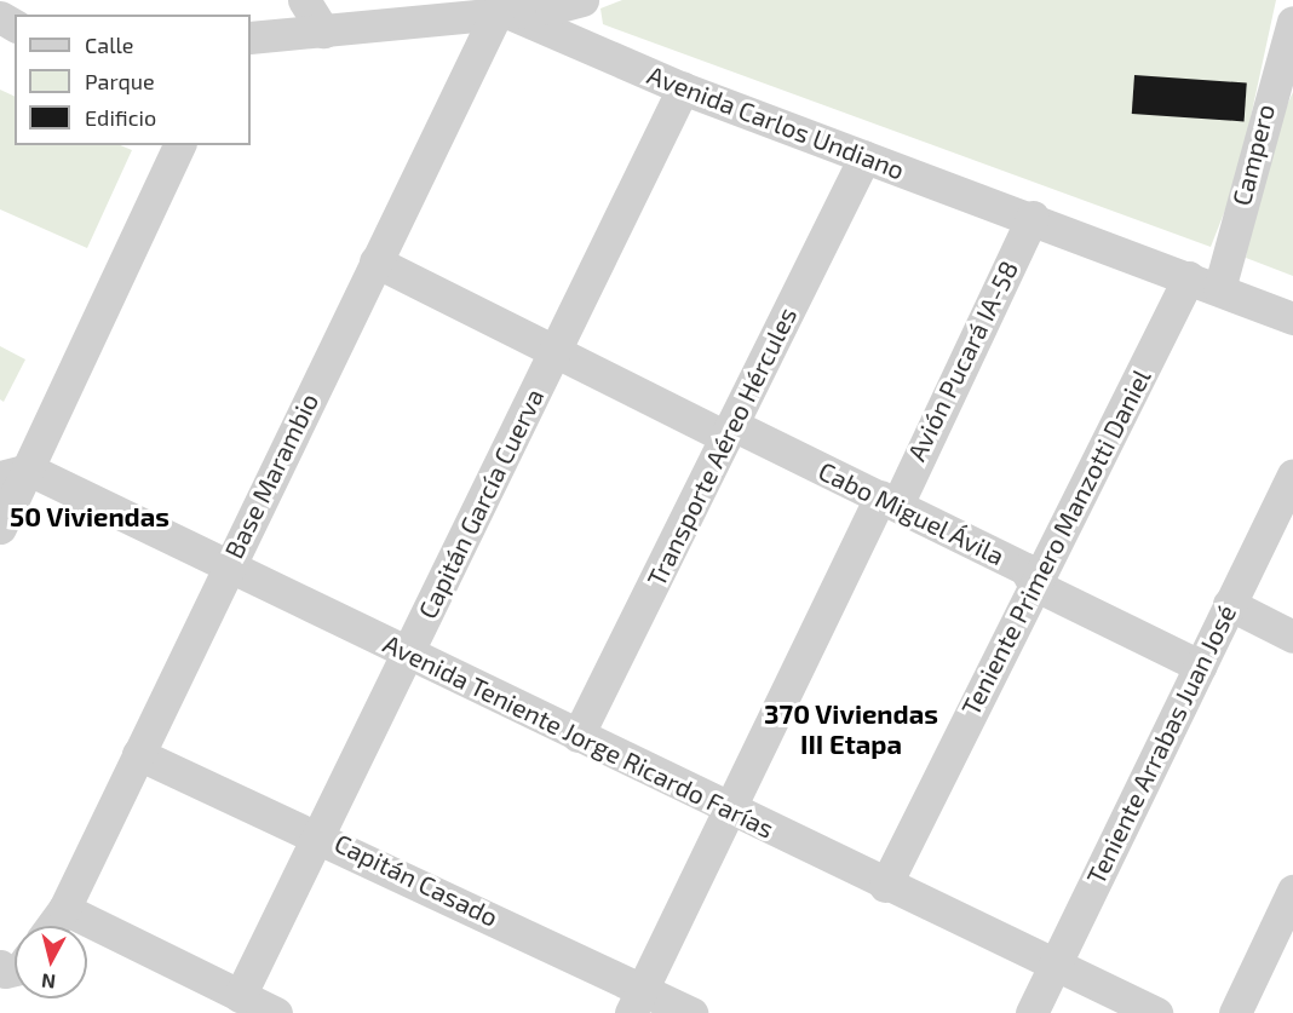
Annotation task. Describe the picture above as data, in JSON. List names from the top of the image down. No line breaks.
{"streets":{"street":["Avenida Carlos Undiano","Campero","Avión Pucará IA-58","Transporte Aéreo Hércules","Base Marambio","Capitán García Cuerva","Cabo Miguel Ávila","Teniente Primero Manzotti Daniel","Avenida Teniente Jorge Ricardo Farías","Teniente Arrabas Juan José","Capitán Casado"]},"crossings":[["Avenida Carlos Undiano","Campero"],["Avenida Carlos Undiano","Avión Pucará IA-58"],["Avenida Carlos Undiano","Transporte Aéreo Hércules"],["Avenida Carlos Undiano","Base Marambio"],["Avenida Carlos Undiano","Capitán García Cuerva"],["Avenida Carlos Undiano","Teniente Primero Manzotti Daniel"],["Avión Pucará IA-58","Cabo Miguel Ávila"],["Avión Pucará IA-58","Avenida Teniente Jorge Ricardo Farías"],["Avión Pucará IA-58","Capitán Casado"],["Transporte Aéreo Hércules","Cabo Miguel Ávila"],["Transporte Aéreo Hércules","Avenida Teniente Jorge Ricardo Farías"],["Base Marambio","Cabo Miguel Ávila"],["Base Marambio","Avenida Teniente Jorge Ricardo Farías"],["Base Marambio","Capitán Casado"],["Capitán García Cuerva","Cabo Miguel Ávila"],["Capitán García Cuerva","Avenida Teniente Jorge Ricardo Farías"],["Capitán García Cuerva","Capitán Casado"],["Cabo Miguel Ávila","Teniente Primero Manzotti Daniel"],["Cabo Miguel Ávila","Teniente Arrabas Juan José"],["Teniente Primero Manzotti Daniel","Avenida Teniente Jorge Ricardo Farías"],["Avenida Teniente Jorge Ricardo Farías","Teniente Arrabas Juan José"]],"districts":["50 Viviendas","370 Viviendas III Etapa"],"legend":["Calle","Parque","Edificio"],"north":"bottom"}
